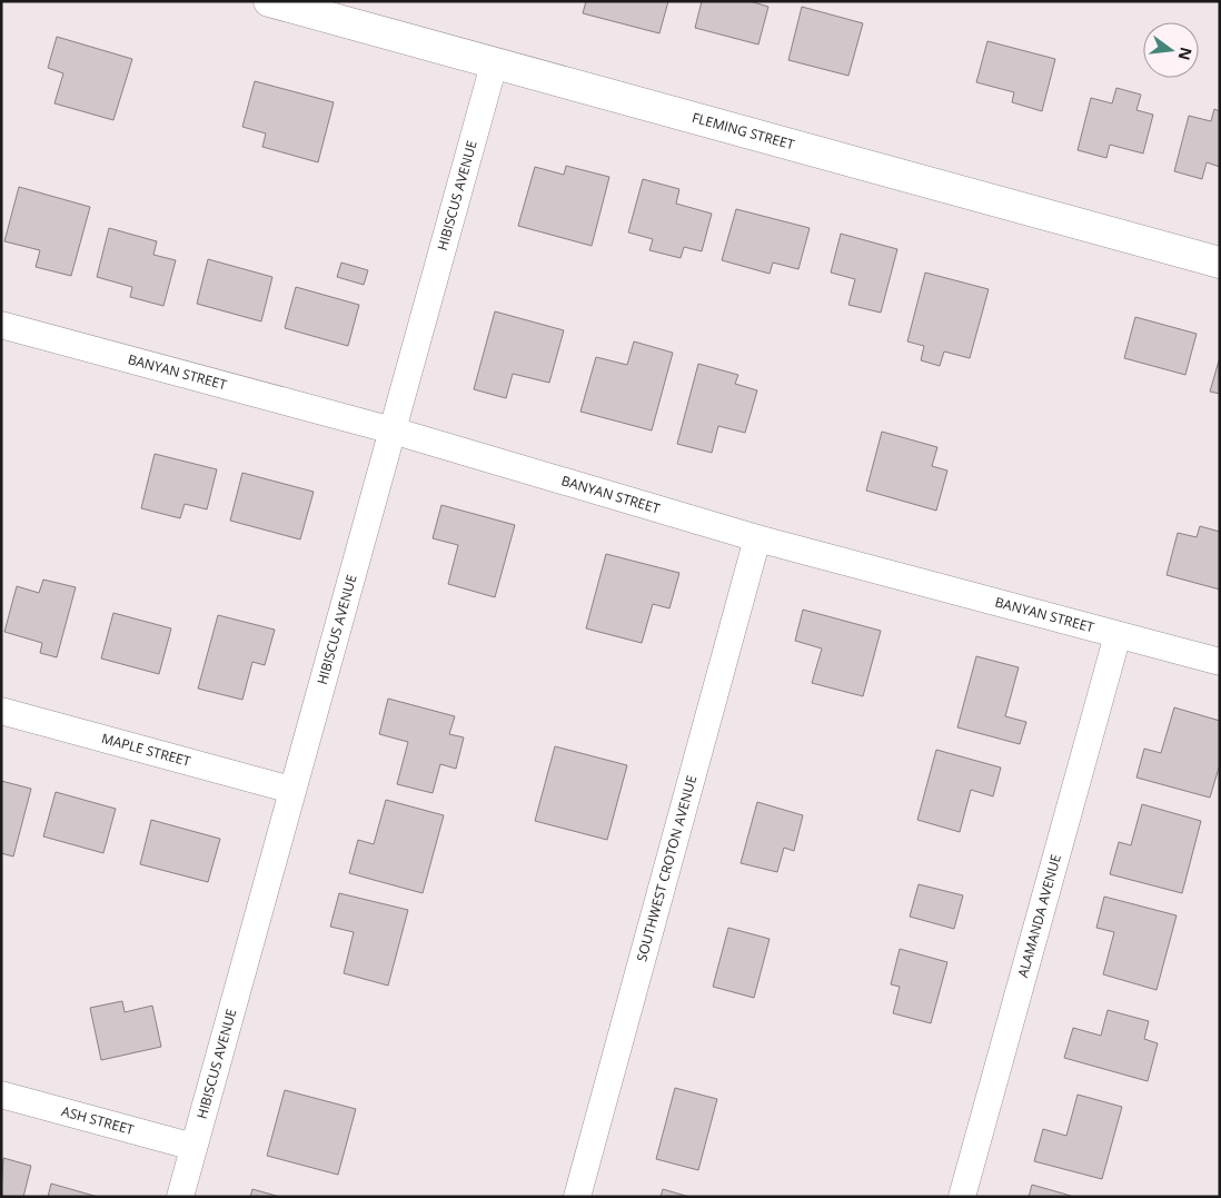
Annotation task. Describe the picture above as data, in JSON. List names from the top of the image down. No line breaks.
{"streets":{"street":["FLEMING STREET","HIBISCUS AVENUE","BANYAN STREET","MAPLE STREET","SOUTHWEST CROTON AVENUE","ALAMANDA AVENUE","ASH STREET"]},"crossings":[["FLEMING STREET","HIBISCUS AVENUE"],["HIBISCUS AVENUE","BANYAN STREET"],["HIBISCUS AVENUE","MAPLE STREET"],["HIBISCUS AVENUE","ASH STREET"],["BANYAN STREET","SOUTHWEST CROTON AVENUE"],["BANYAN STREET","ALAMANDA AVENUE"]],"north":"right"}
